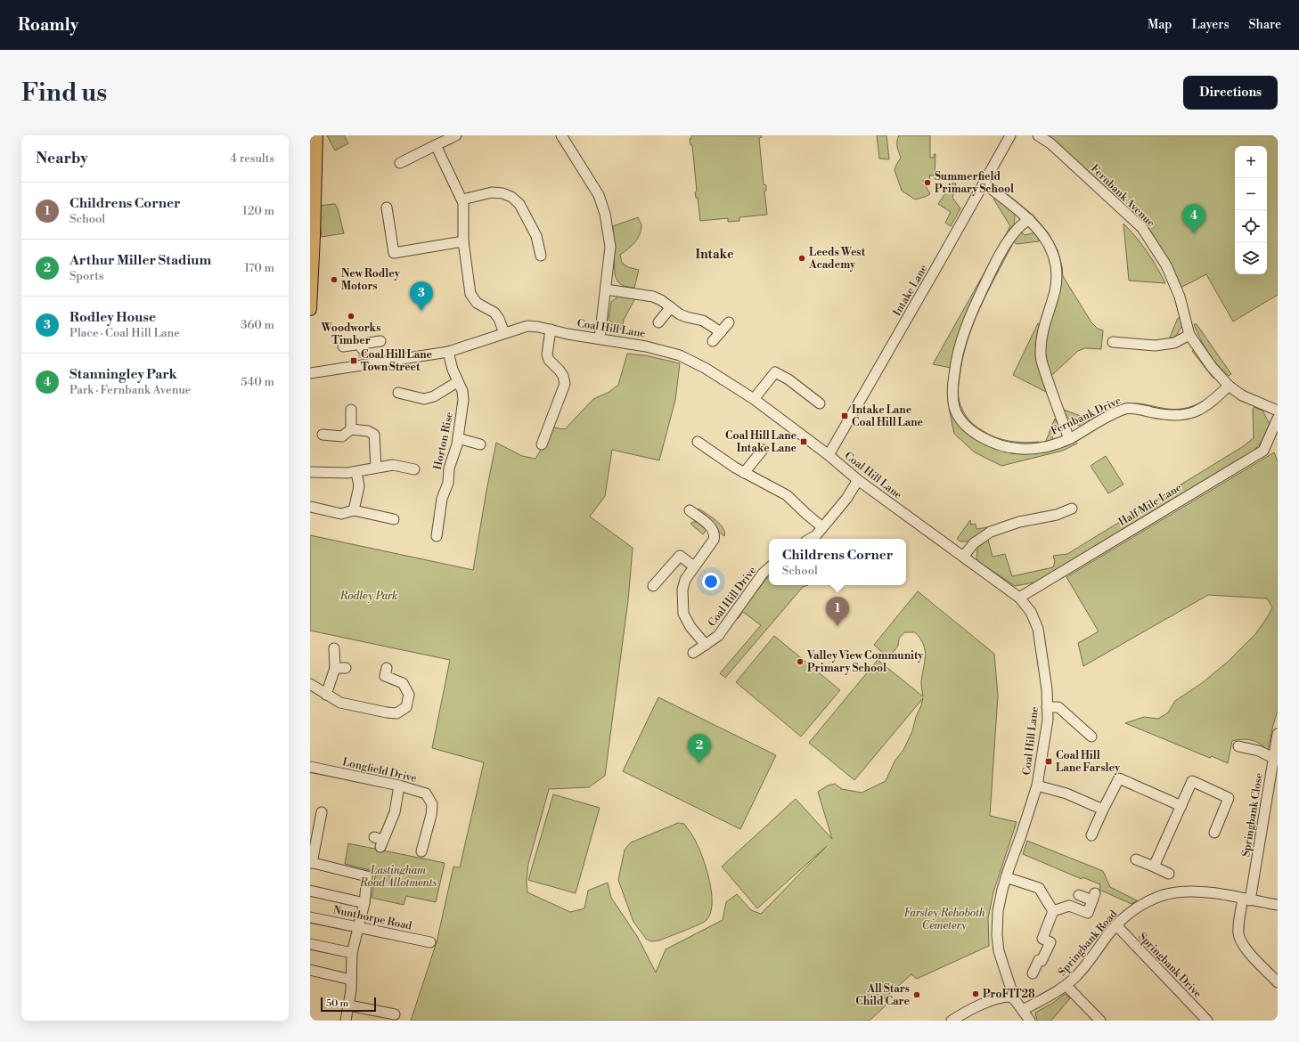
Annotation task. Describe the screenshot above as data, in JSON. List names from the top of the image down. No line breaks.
{"streets":{"street":["Fernbank Avenue","Intake Lane","Coal Hill Lane","Fernbank Drive","Horton Rise","Half Mile Lane","Coal Hill Drive","Longfield Drive","Springbank Close","Nunthorpe Road","Springbank Road","Springbank Drive"]},"crossings":[["Fernbank Avenue","Fernbank Drive"],["Intake Lane","Coal Hill Lane"],["Coal Hill Lane","Horton Rise"],["Coal Hill Lane","Half Mile Lane"],["Springbank Close","Springbank Road"],["Springbank Road","Springbank Drive"]],"districts":["Intake"],"parks":["Rodley Park","Lastingham Road Allotments","Farsley Rehoboth Cemetery"],"places":{"other":["Summerfield Primary School","Leeds West Academy","New Rodley Motors","Woodworks Timber","Valley View Community Primary School","ProFIT28","All Stars Child Care"],"transit":["Coal Hill Lane Town Street","Intake Lane Coal Hill Lane","Coal Hill Lane Intake Lane","Coal Hill Lane Farsley"]},"scale_bar":"50 m","page":{"header":"Roamly","nav":["Map","Layers","Share"],"buttons":"Directions","title":"Find us","heading":["Nearby","4 results"],"map_buttons":["+","−"],"list":[{"mark":"1","name":"Childrens Corner","note":"School","value":"120 m"},{"mark":"2","name":"Arthur Miller Stadium","note":"Sports","value":"170 m"},{"mark":"3","name":"Rodley House","note":"Place · Coal Hill Lane","value":"360 m"},{"mark":"4","name":"Stanningley Park","note":"Park · Fernbank Avenue","value":"540 m"}],"pins":["4","3","1","2"],"popup":["Childrens Corner","School"],"scale":"50 m"}}
